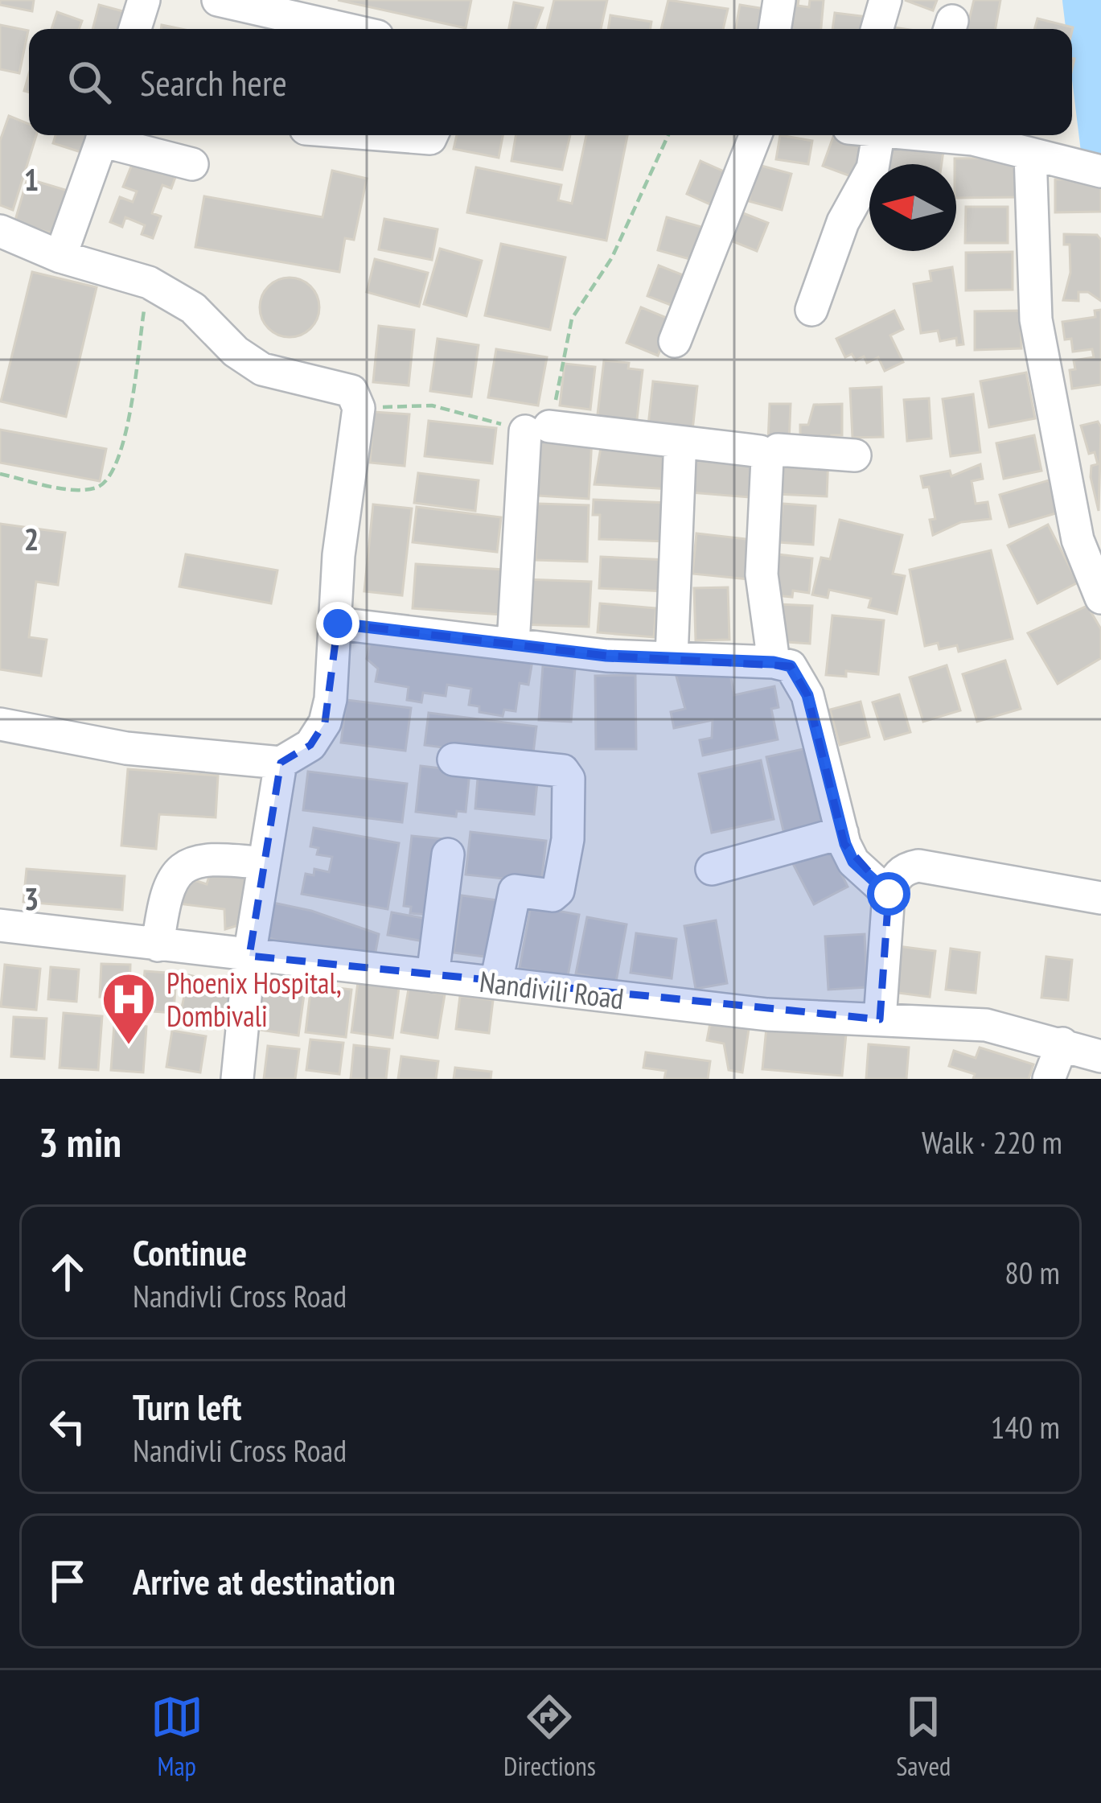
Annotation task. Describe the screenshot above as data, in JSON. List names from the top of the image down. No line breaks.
{"streets":{"street":["Nandivili Road"]},"places":{"hospital":["Phoenix Hospital, Dombivali"]},"north":"left","page":{"search":"Search here","heading":["3 min","Walk · 220 m"],"list":[["Continue","Nandivli Cross Road","80 m"],["Turn left","Nandivli Cross Road","140 m"],"Arrive at destination"],"nav":["Map","Directions","Saved"]},"grid":{"rows":["1","2","3"]}}
